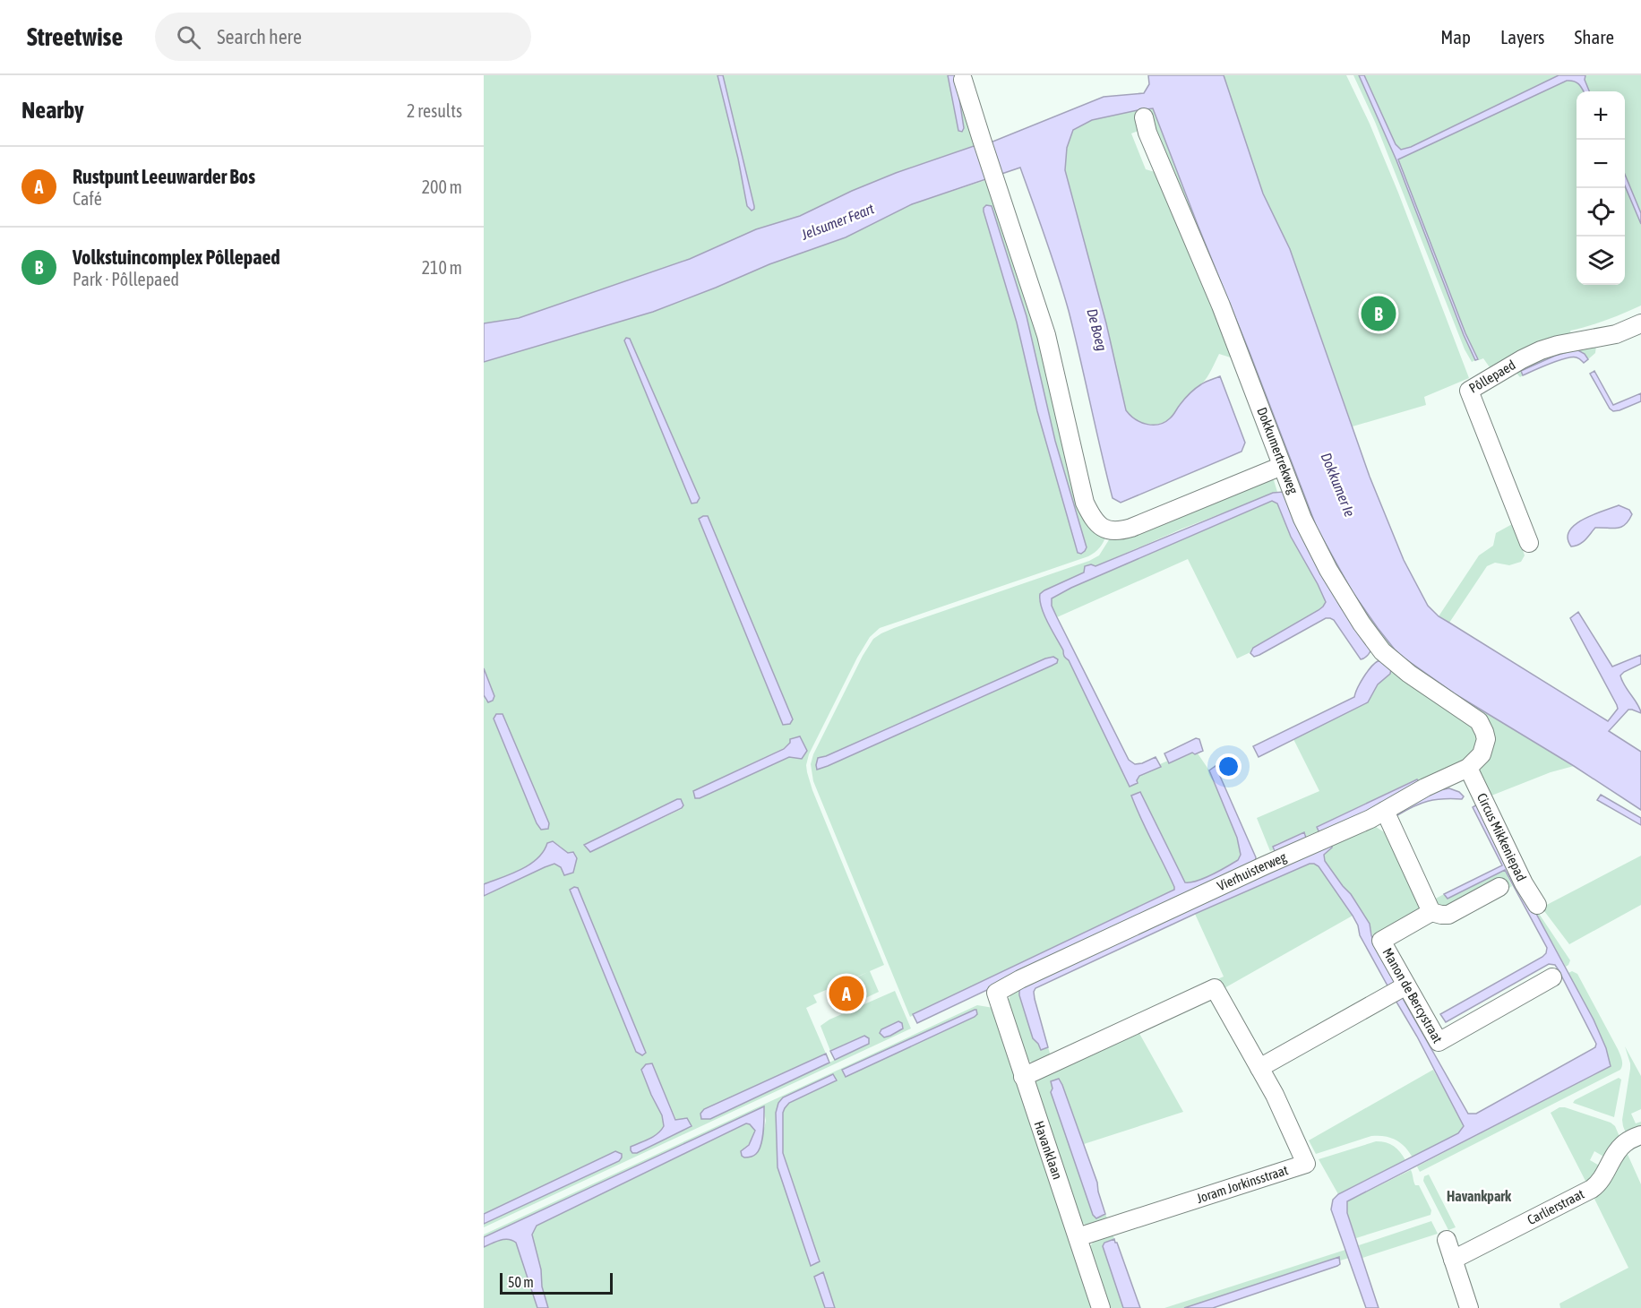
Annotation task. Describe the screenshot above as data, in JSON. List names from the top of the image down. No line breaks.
{"streets":{"street":["Pôllepaed","Dokkumertrekweg","Circus Mikkeniepad","Vierhuisterweg","Manon de Bercystraat","Havanklaan","Joram Jorkinsstraat","Carlierstraat"]},"crossings":[["Dokkumertrekweg","Vierhuisterweg"],["Circus Mikkeniepad","Vierhuisterweg"],["Vierhuisterweg","Havanklaan"],["Havanklaan","Joram Jorkinsstraat"]],"districts":["Havankpark"],"water":["Jelsumer Feart","De Boeg","Dokkumer Ie"],"scale_bar":"50 m","page":{"header":"Streetwise","search":"Search here","nav":["Map","Layers","Share"],"heading":["Nearby","2 results"],"map_buttons":["+","−"],"list":[{"mark":"A","name":"Rustpunt Leeuwarder Bos","note":"Café","value":"200 m"},{"mark":"B","name":"Volkstuincomplex Pôllepaed","note":"Park · Pôllepaed","value":"210 m"}],"pins":["B","A"],"scale":"50 m"}}
